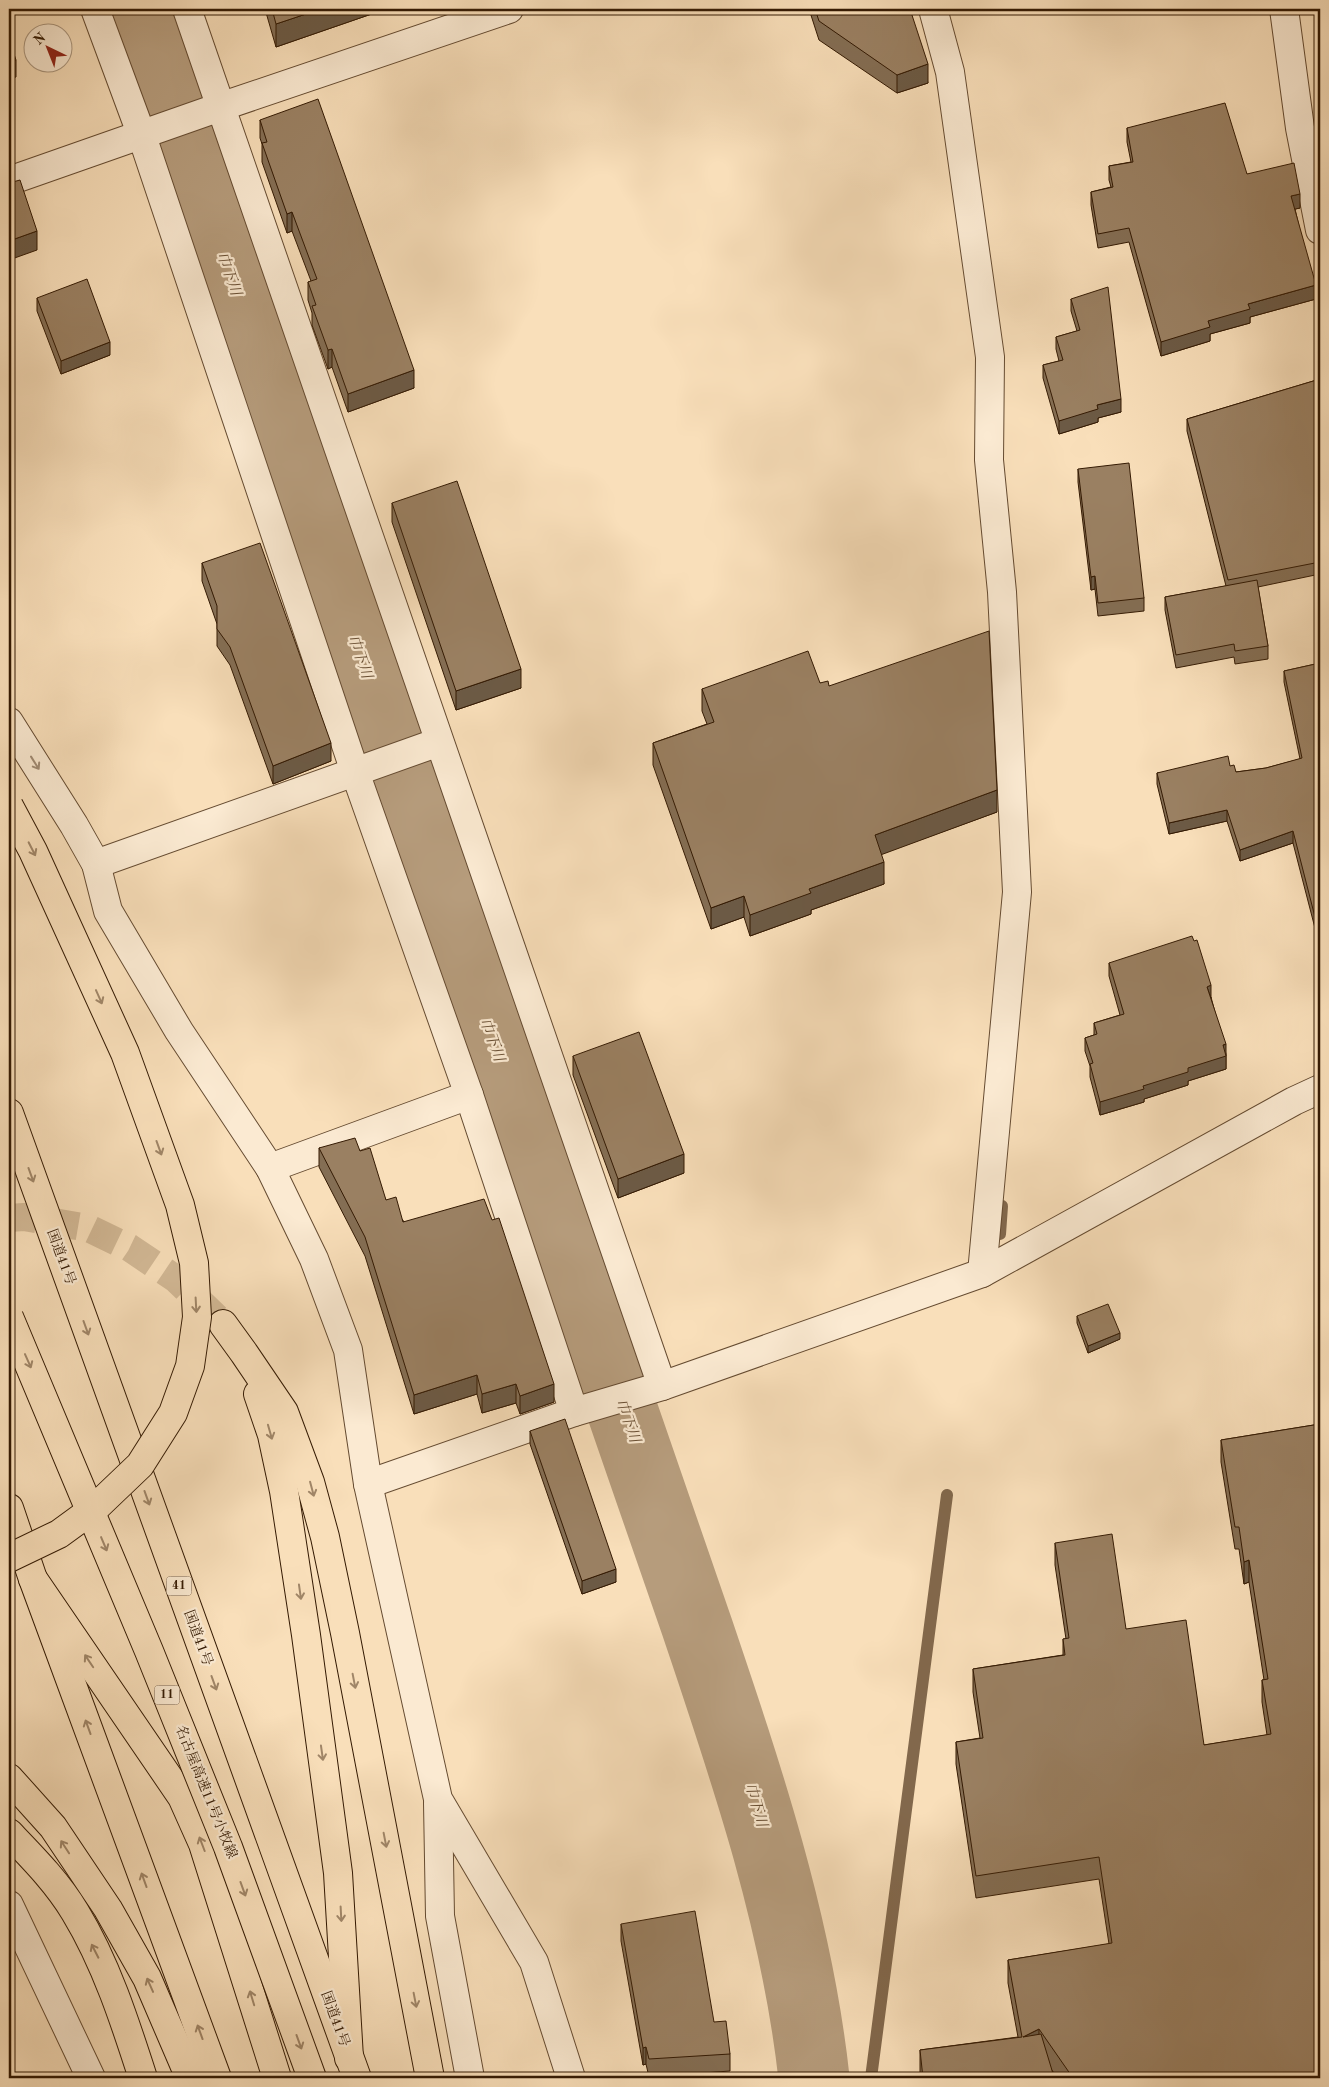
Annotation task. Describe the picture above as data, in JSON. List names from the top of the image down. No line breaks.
{"streets":{"highway":["国道41号","41","11","名古屋高速11号小牧線"]},"water":["巾下川"],"north":"top left"}
